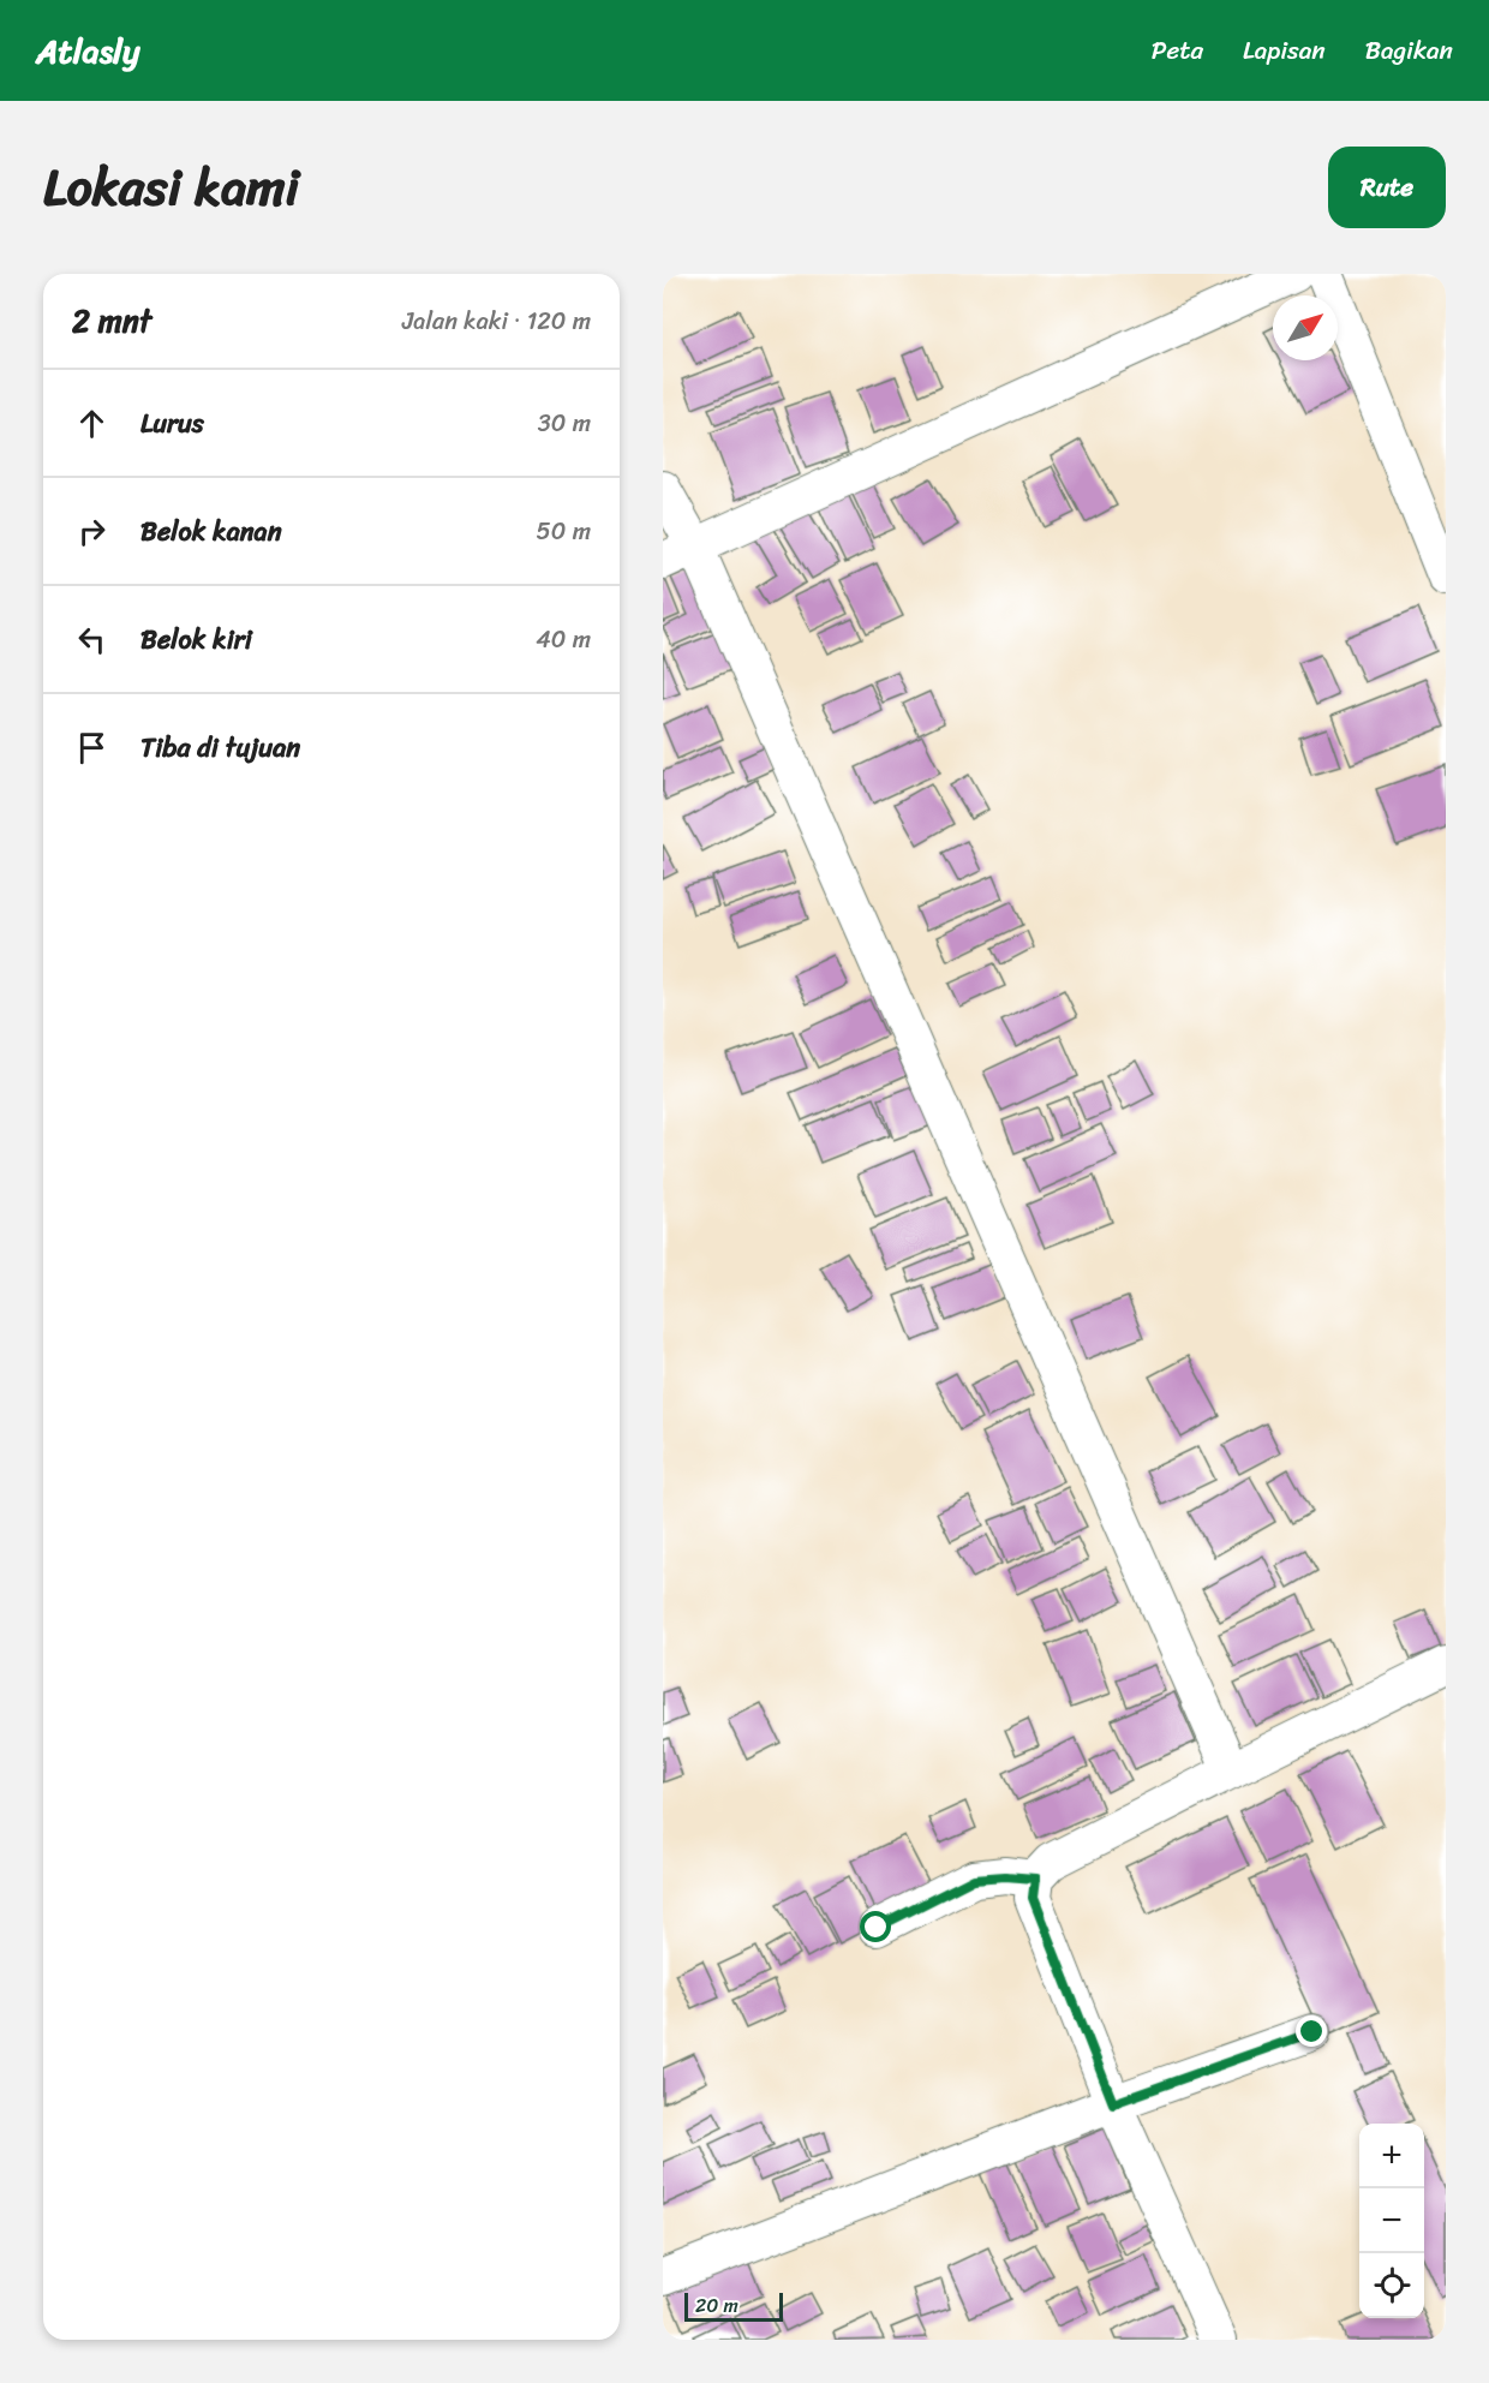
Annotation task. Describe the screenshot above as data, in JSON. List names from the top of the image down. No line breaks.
{"scale_bar":"20 m","north":"top right","page":{"header":"Atlasly","nav":["Peta","Lapisan","Bagikan"],"title":"Lokasi kami","buttons":"Rute","heading":["2 mnt","Jalan kaki · 120 m"],"list":[["Lurus","30 m"],["Belok kanan","50 m"],["Belok kiri","40 m"],"Tiba di tujuan"],"map_buttons":["+","−"],"scale":"20 m"}}
